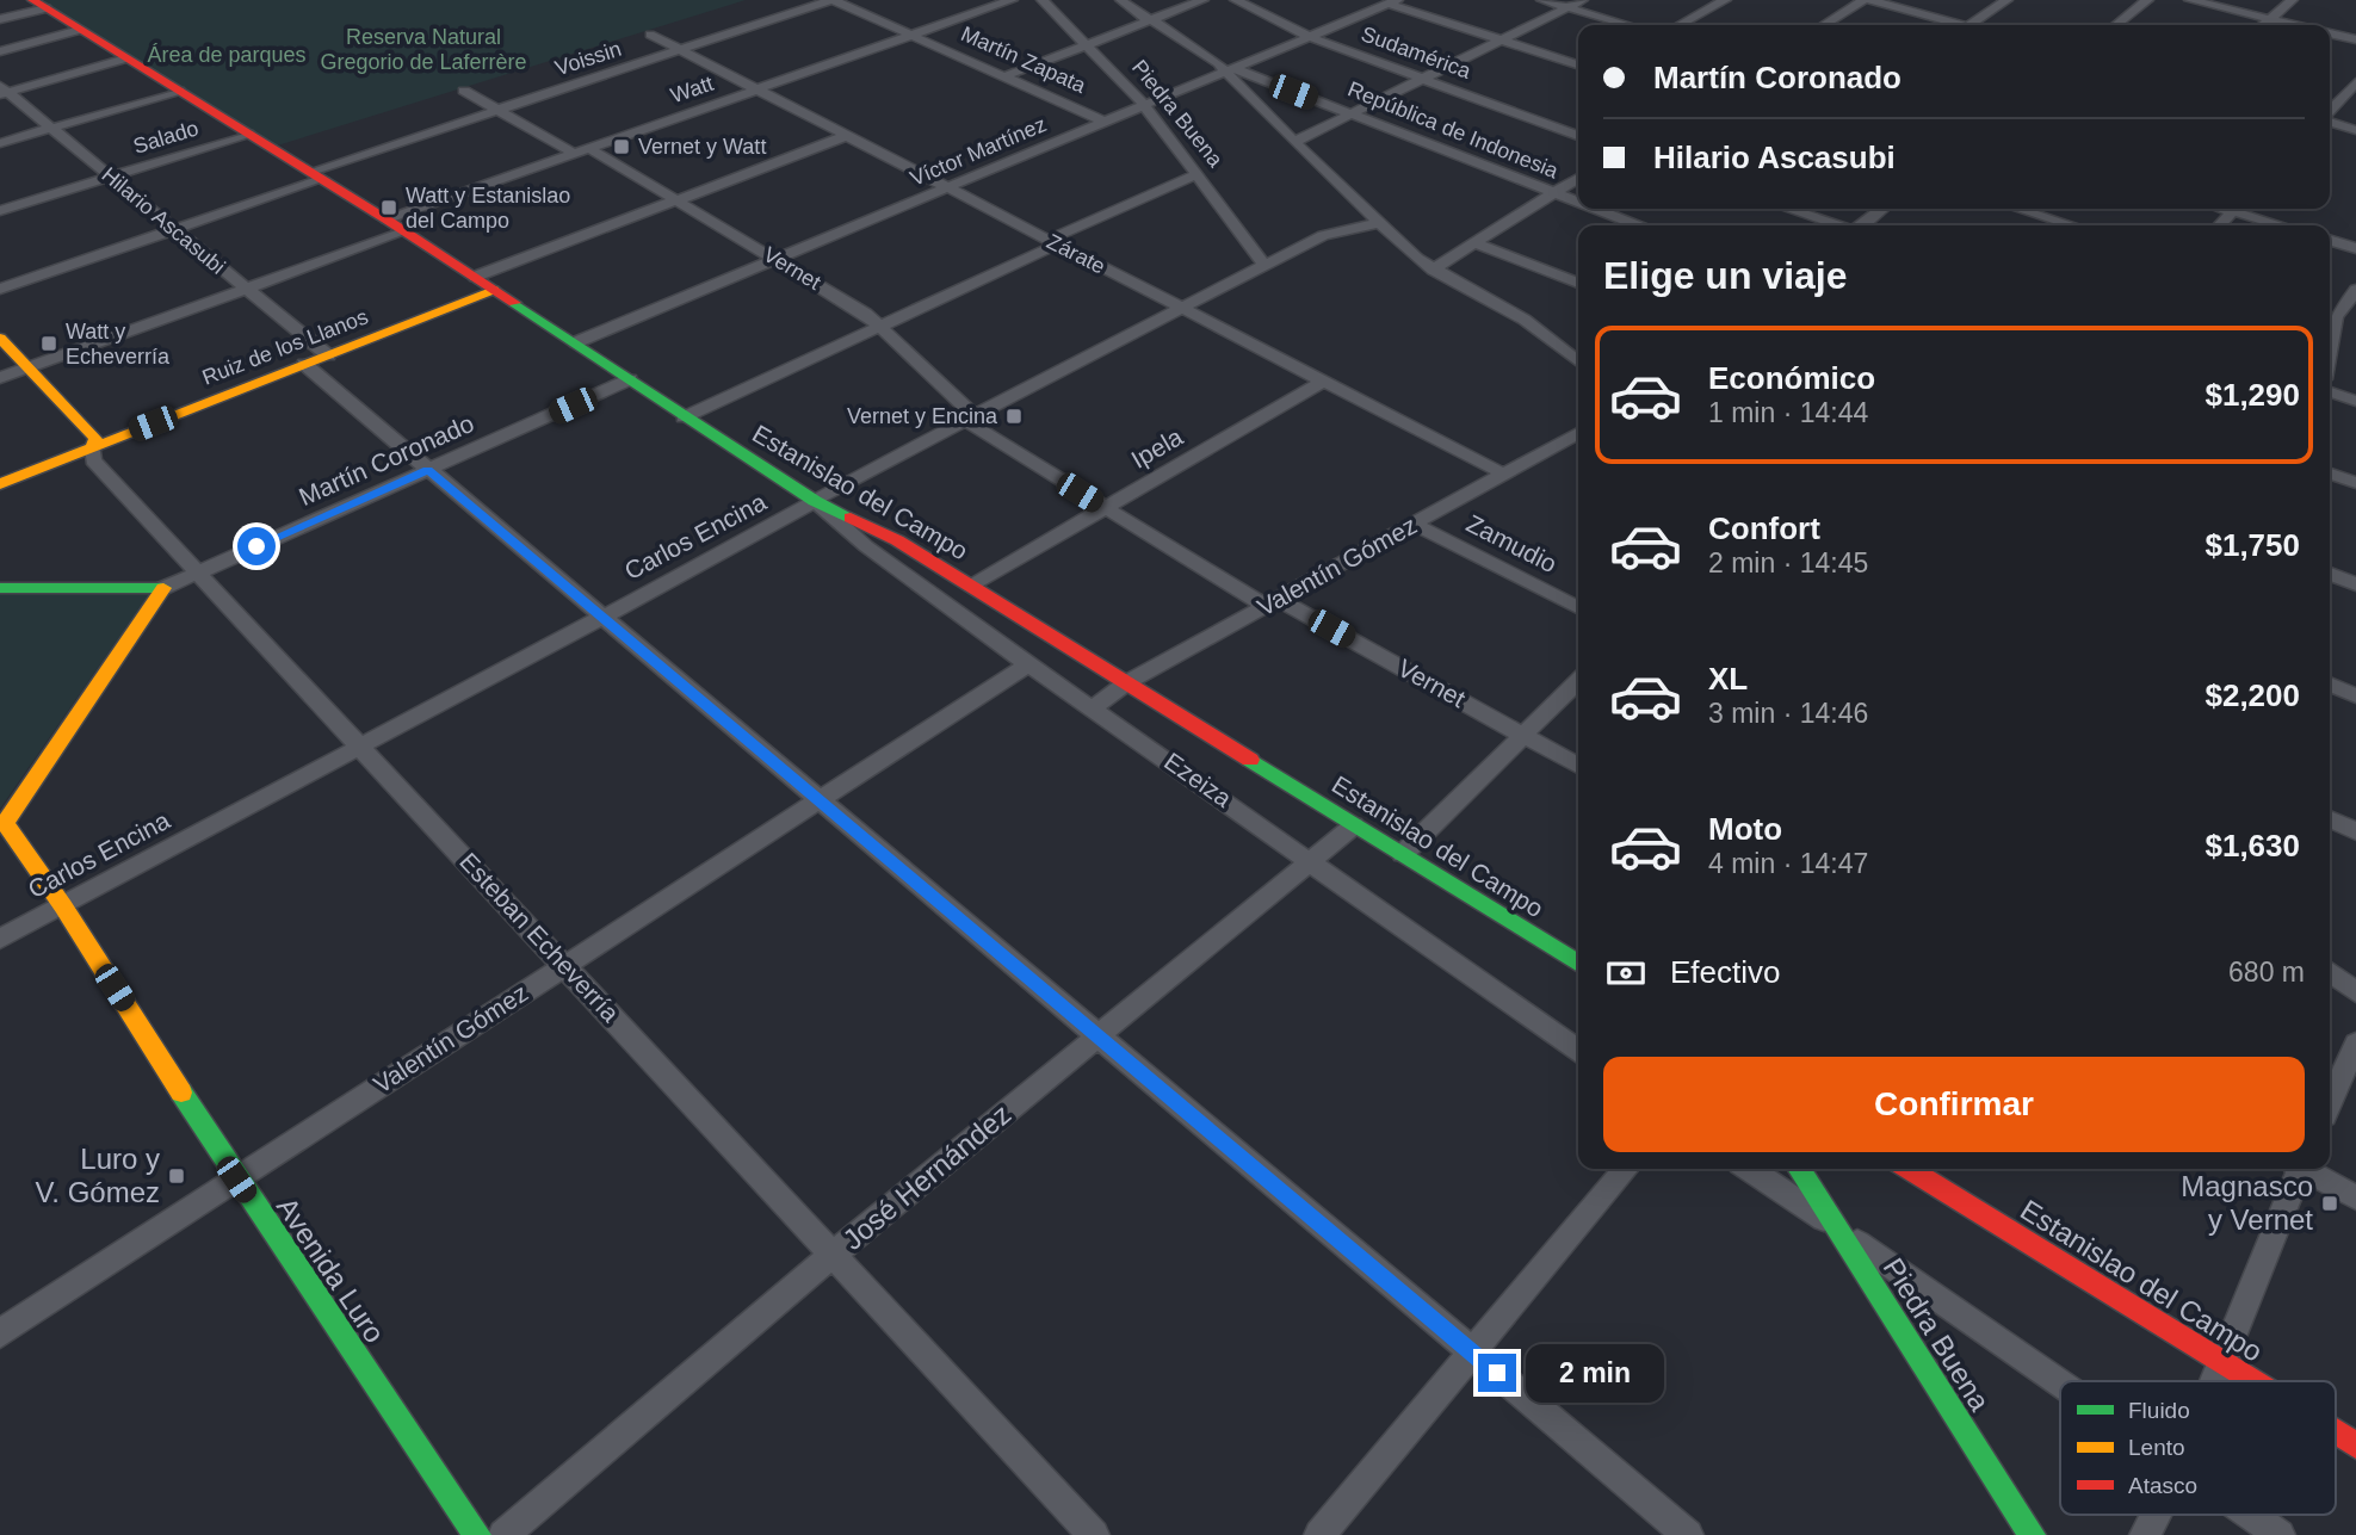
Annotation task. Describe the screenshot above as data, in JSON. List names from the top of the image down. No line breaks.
{"streets":{"street":["Sudamérica","Voissin","Martín Zapata","Watt","Piedra Buena","República de Indonesia","Salado","Víctor Martínez","Hilario Ascasubi","Zárate","Vernet","Ruiz de los Llanos","Ipela","Martín Coronado","Estanislao del Campo","Carlos Encina","Zamudio","Valentín Gómez","Ezeiza","Esteban Echeverría","José Hernández","Avenida Luro"]},"crossings":[["Sudamérica","Víctor Martínez"],["Voissin","Martín Zapata"],["Voissin","Hilario Ascasubi"],["Voissin","Zárate"],["Voissin","Estanislao del Campo"],["Martín Zapata","Watt"],["Martín Zapata","Víctor Martínez"],["Watt","Zárate"],["Watt","Vernet"],["Watt","Estanislao del Campo"],["Piedra Buena","Víctor Martínez"],["Piedra Buena","Carlos Encina"],["República de Indonesia","Víctor Martínez"],["Salado","Hilario Ascasubi"],["Salado","Estanislao del Campo"],["Víctor Martínez","Zárate"],["Víctor Martínez","Vernet"],["Víctor Martínez","Estanislao del Campo"],["Hilario Ascasubi","Ruiz de los Llanos"],["Zárate","Ipela"],["Zárate","Carlos Encina"],["Zárate","Valentín Gómez"],["Vernet","Ipela"],["Vernet","Carlos Encina"],["Vernet","Valentín Gómez"],["Ruiz de los Llanos","Estanislao del Campo"],["Ruiz de los Llanos","Esteban Echeverría"],["Ipela","Estanislao del Campo"],["Martín Coronado","Estanislao del Campo"],["Martín Coronado","Esteban Echeverría"],["Martín Coronado","Avenida Luro"],["Estanislao del Campo","Carlos Encina"],["Estanislao del Campo","Valentín Gómez"],["Estanislao del Campo","Ezeiza"],["Estanislao del Campo","José Hernández"],["Carlos Encina","Ezeiza"],["Carlos Encina","Esteban Echeverría"],["Carlos Encina","Avenida Luro"],["Zamudio","Valentín Gómez"],["Valentín Gómez","Ezeiza"],["Valentín Gómez","Esteban Echeverría"],["Valentín Gómez","Avenida Luro"],["Ezeiza","José Hernández"],["Esteban Echeverría","José Hernández"]],"parks":["Reserva Natural Gregorio de Laferrère","Área de parques"],"places":{"transit":["Vernet y Watt","Watt y Estanislao del Campo","Watt y Echeverría","Vernet y Encina","Luro y V. Gómez","Magnasco y Vernet"]},"legend":["Fluido","Lento","Atasco"],"page":{"banner":["Martín Coronado","Hilario Ascasubi"],"heading":"Elige un viaje","list":[{"name":"Económico","note":"1 min · 14:44","value":"$1,290"},{"name":"Confort","note":"2 min · 14:45","value":"$1,750"},{"name":"XL","note":"3 min · 14:46","value":"$2,200"},{"name":"Moto","note":"4 min · 14:47","value":"$1,630"}],"pay":["Efectivo","680 m"],"buttons":"Confirmar","bubble":"2 min"}}
